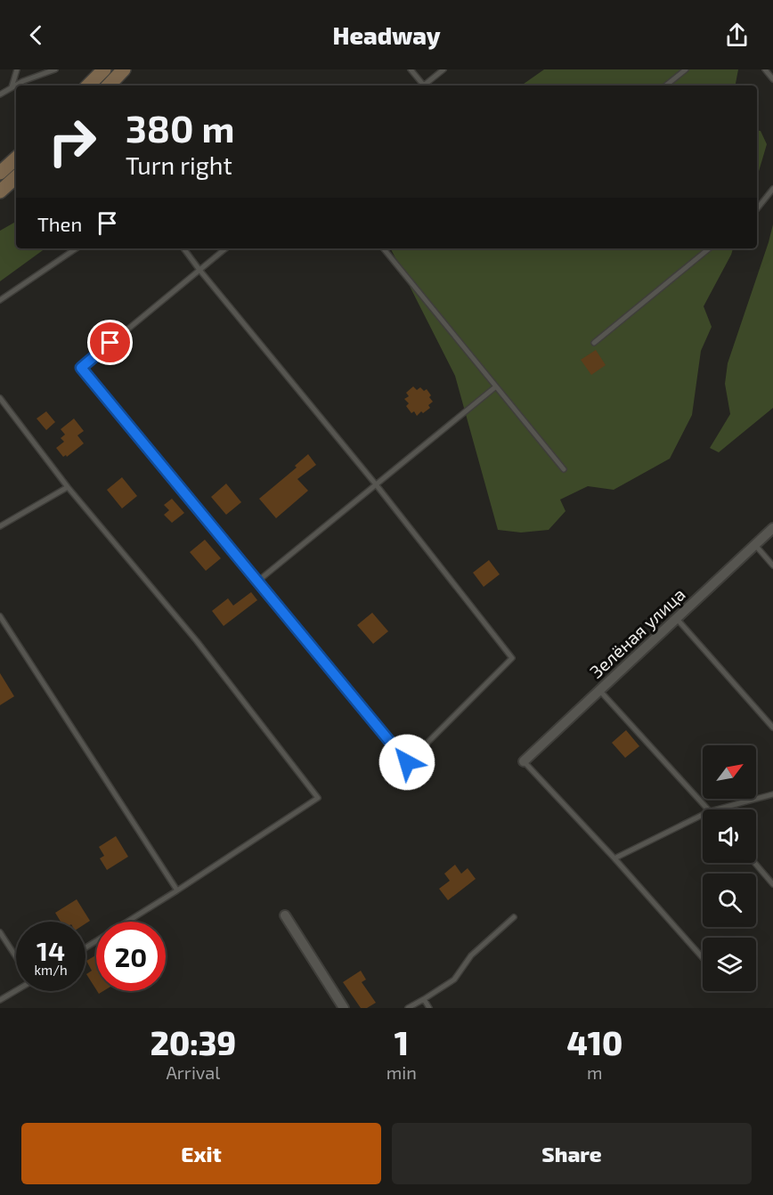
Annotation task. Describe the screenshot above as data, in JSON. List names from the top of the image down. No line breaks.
{"streets":{"street":["Зелёная улица"]},"north":"top right","page":{"header":"Headway","turn":["380 m","Turn right"],"then":"Then","speed":"14 km/h","limit":"20","eta":["20:39","Arrival","1","min","410","m"],"buttons":["Exit","Share"]}}
